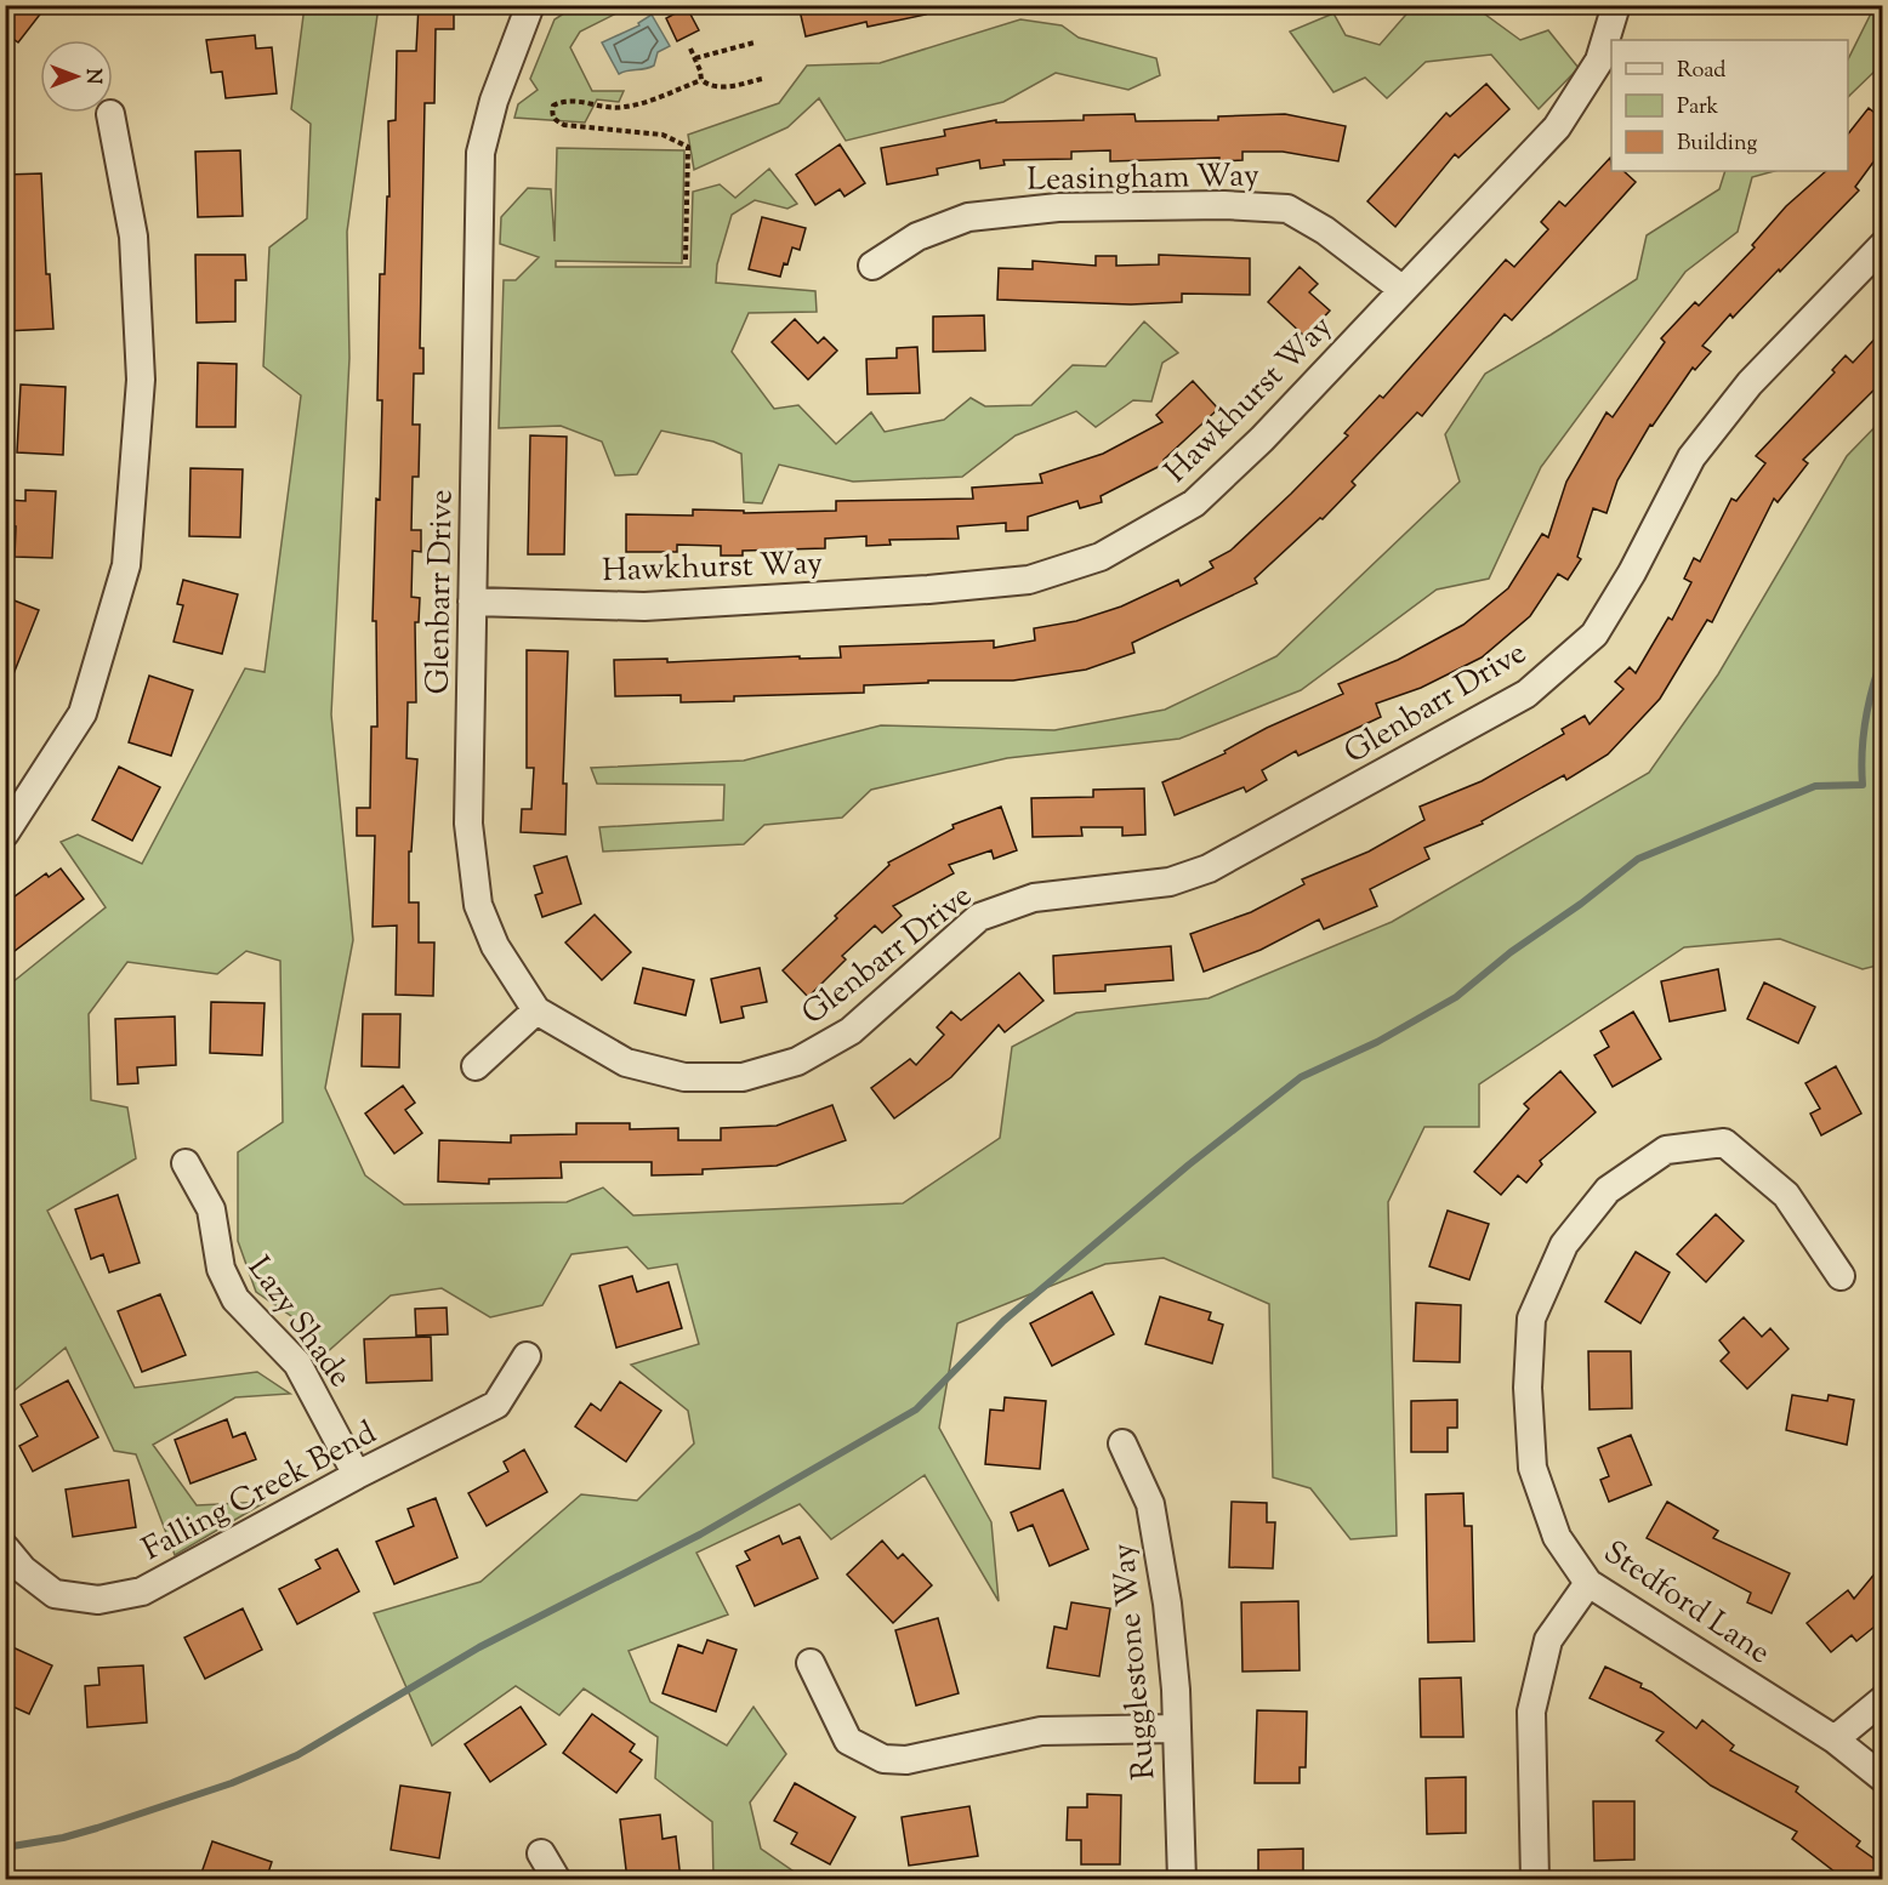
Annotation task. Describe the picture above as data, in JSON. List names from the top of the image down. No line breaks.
{"streets":{"street":["Leasingham Way","Hawkhurst Way","Glenbarr Drive","Lazy Shade","Falling Creek Bend","Stedford Lane","Rugglestone Way"]},"crossings":[["Leasingham Way","Hawkhurst Way"],["Hawkhurst Way","Glenbarr Drive"],["Lazy Shade","Falling Creek Bend"]],"legend":["Road","Park","Building"],"north":"right"}
